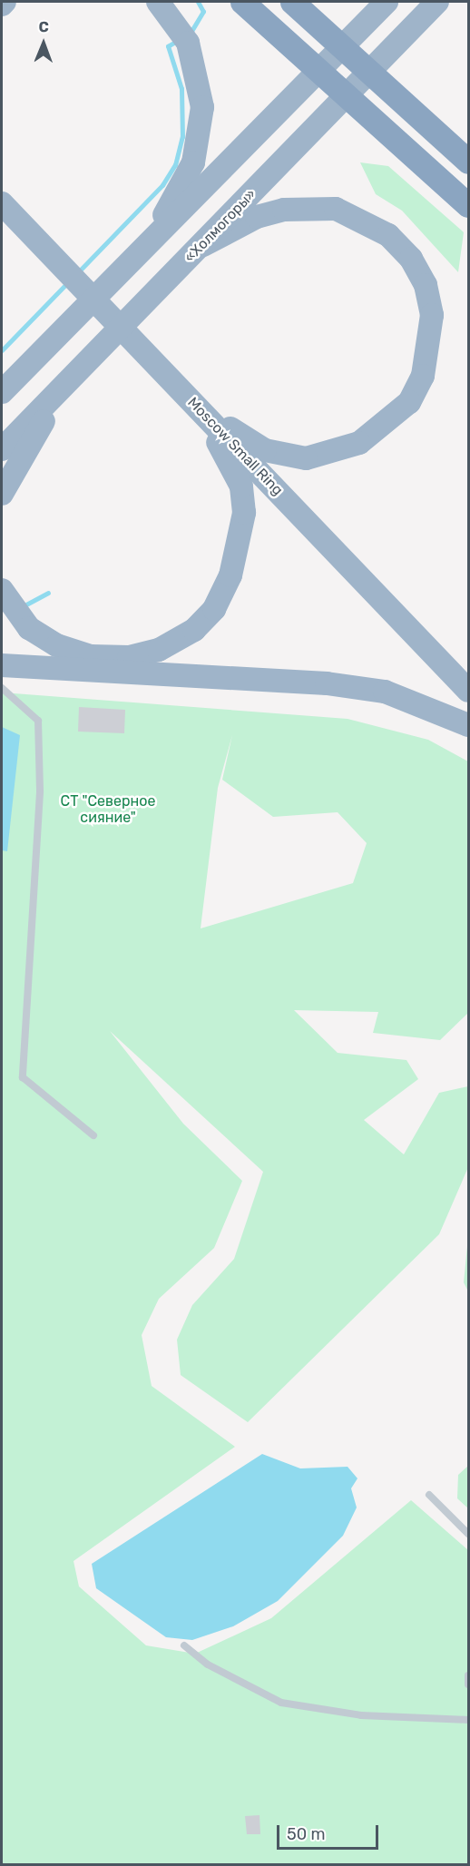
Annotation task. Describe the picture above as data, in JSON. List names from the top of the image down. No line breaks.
{"streets":{"highway":["«Холмогоры»","Moscow Small Ring"]},"parks":["СТ \"Северное сияние\""],"scale_bar":"50 m","north":"top"}
